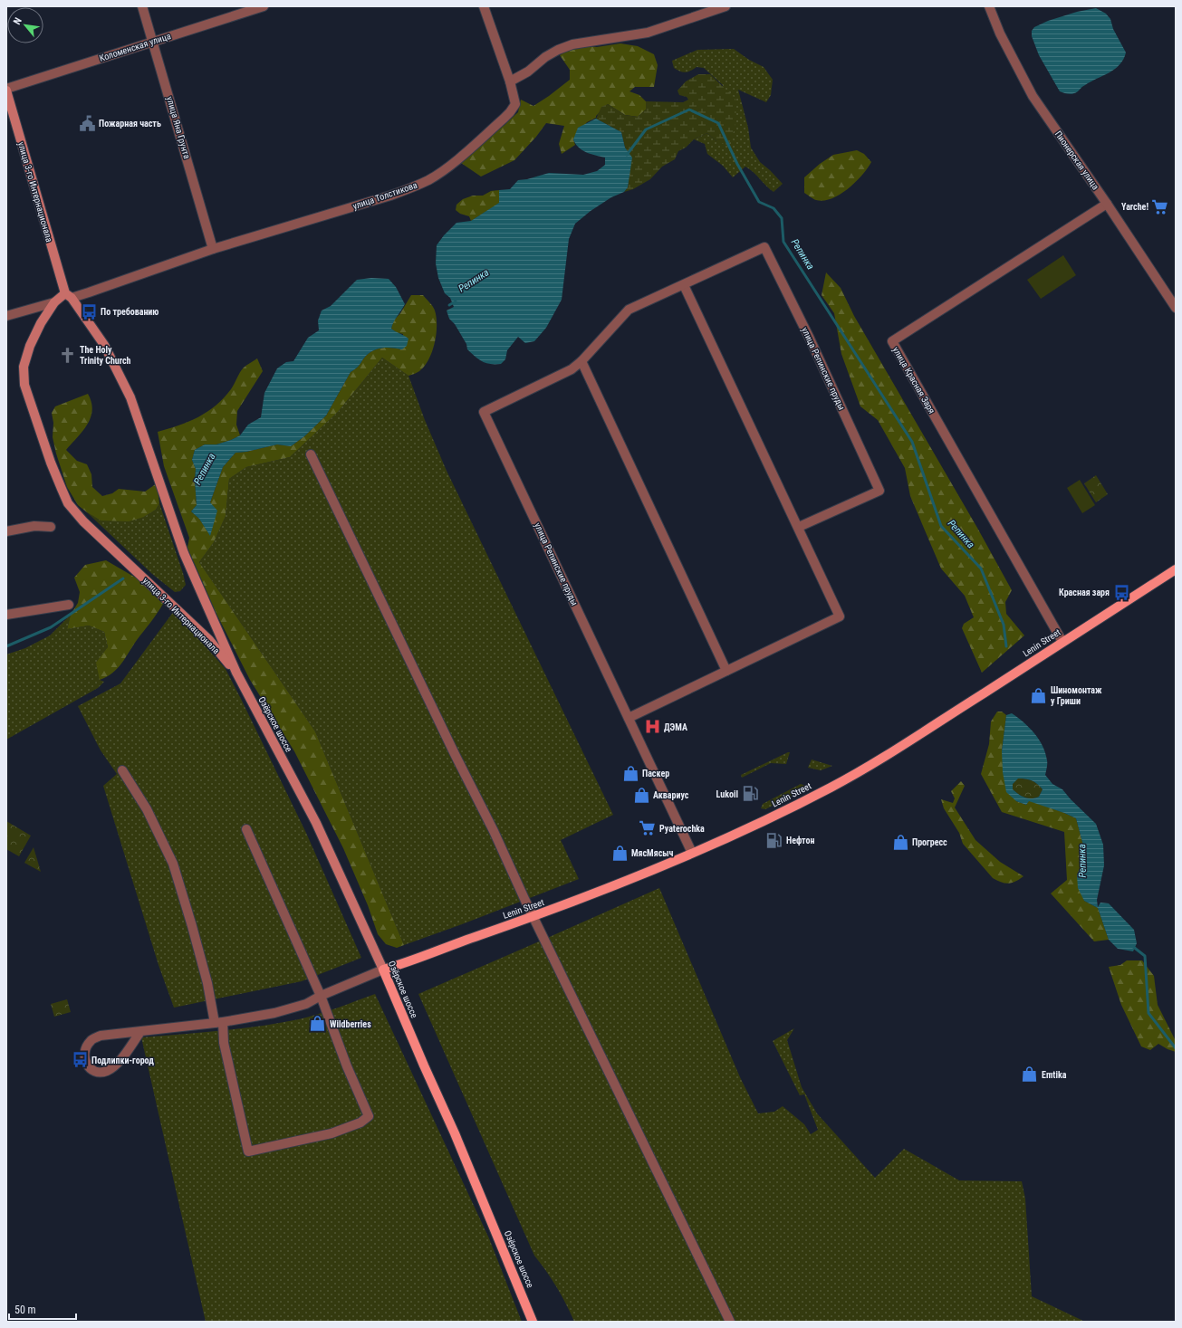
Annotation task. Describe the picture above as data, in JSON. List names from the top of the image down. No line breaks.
{"streets":{"main road":["улица 3-го Интернационала","Lenin Street","Озёрское шоссе"],"street":["Коломенская улица","улица Яна Грунта","Пионерская улица","улица Толстикова","улица Репинские пруды","улица Красная Заря"]},"crossings":[["Коломенская улица","улица Яна Грунта"],["Коломенская улица","улица 3-го Интернационала"],["улица Яна Грунта","улица Толстикова"],["Пионерская улица","улица Красная Заря"],["улица 3-го Интернационала","улица Толстикова"],["улица 3-го Интернационала","Озёрское шоссе"],["улица Красная Заря","Lenin Street"],["Lenin Street","Озёрское шоссе"]],"water":["Репинка"],"places":{"public building":["Пожарная часть"],"supermarket":["Yarche!","Pyaterochka"],"bus stop":["По требованию","Красная заря","Подлипки-город"],"church":["The Holy Trinity Church"],"shop":["Шиномонтаж у Гриши","Паскер","Аквариус","Прогресс","МясМясыч","Wildberries","Emtika"],"hospital":["ДЭМА"],"fuel station":["Lukoil","Нефтон"]},"scale_bar":"50 m","north":"top left"}
